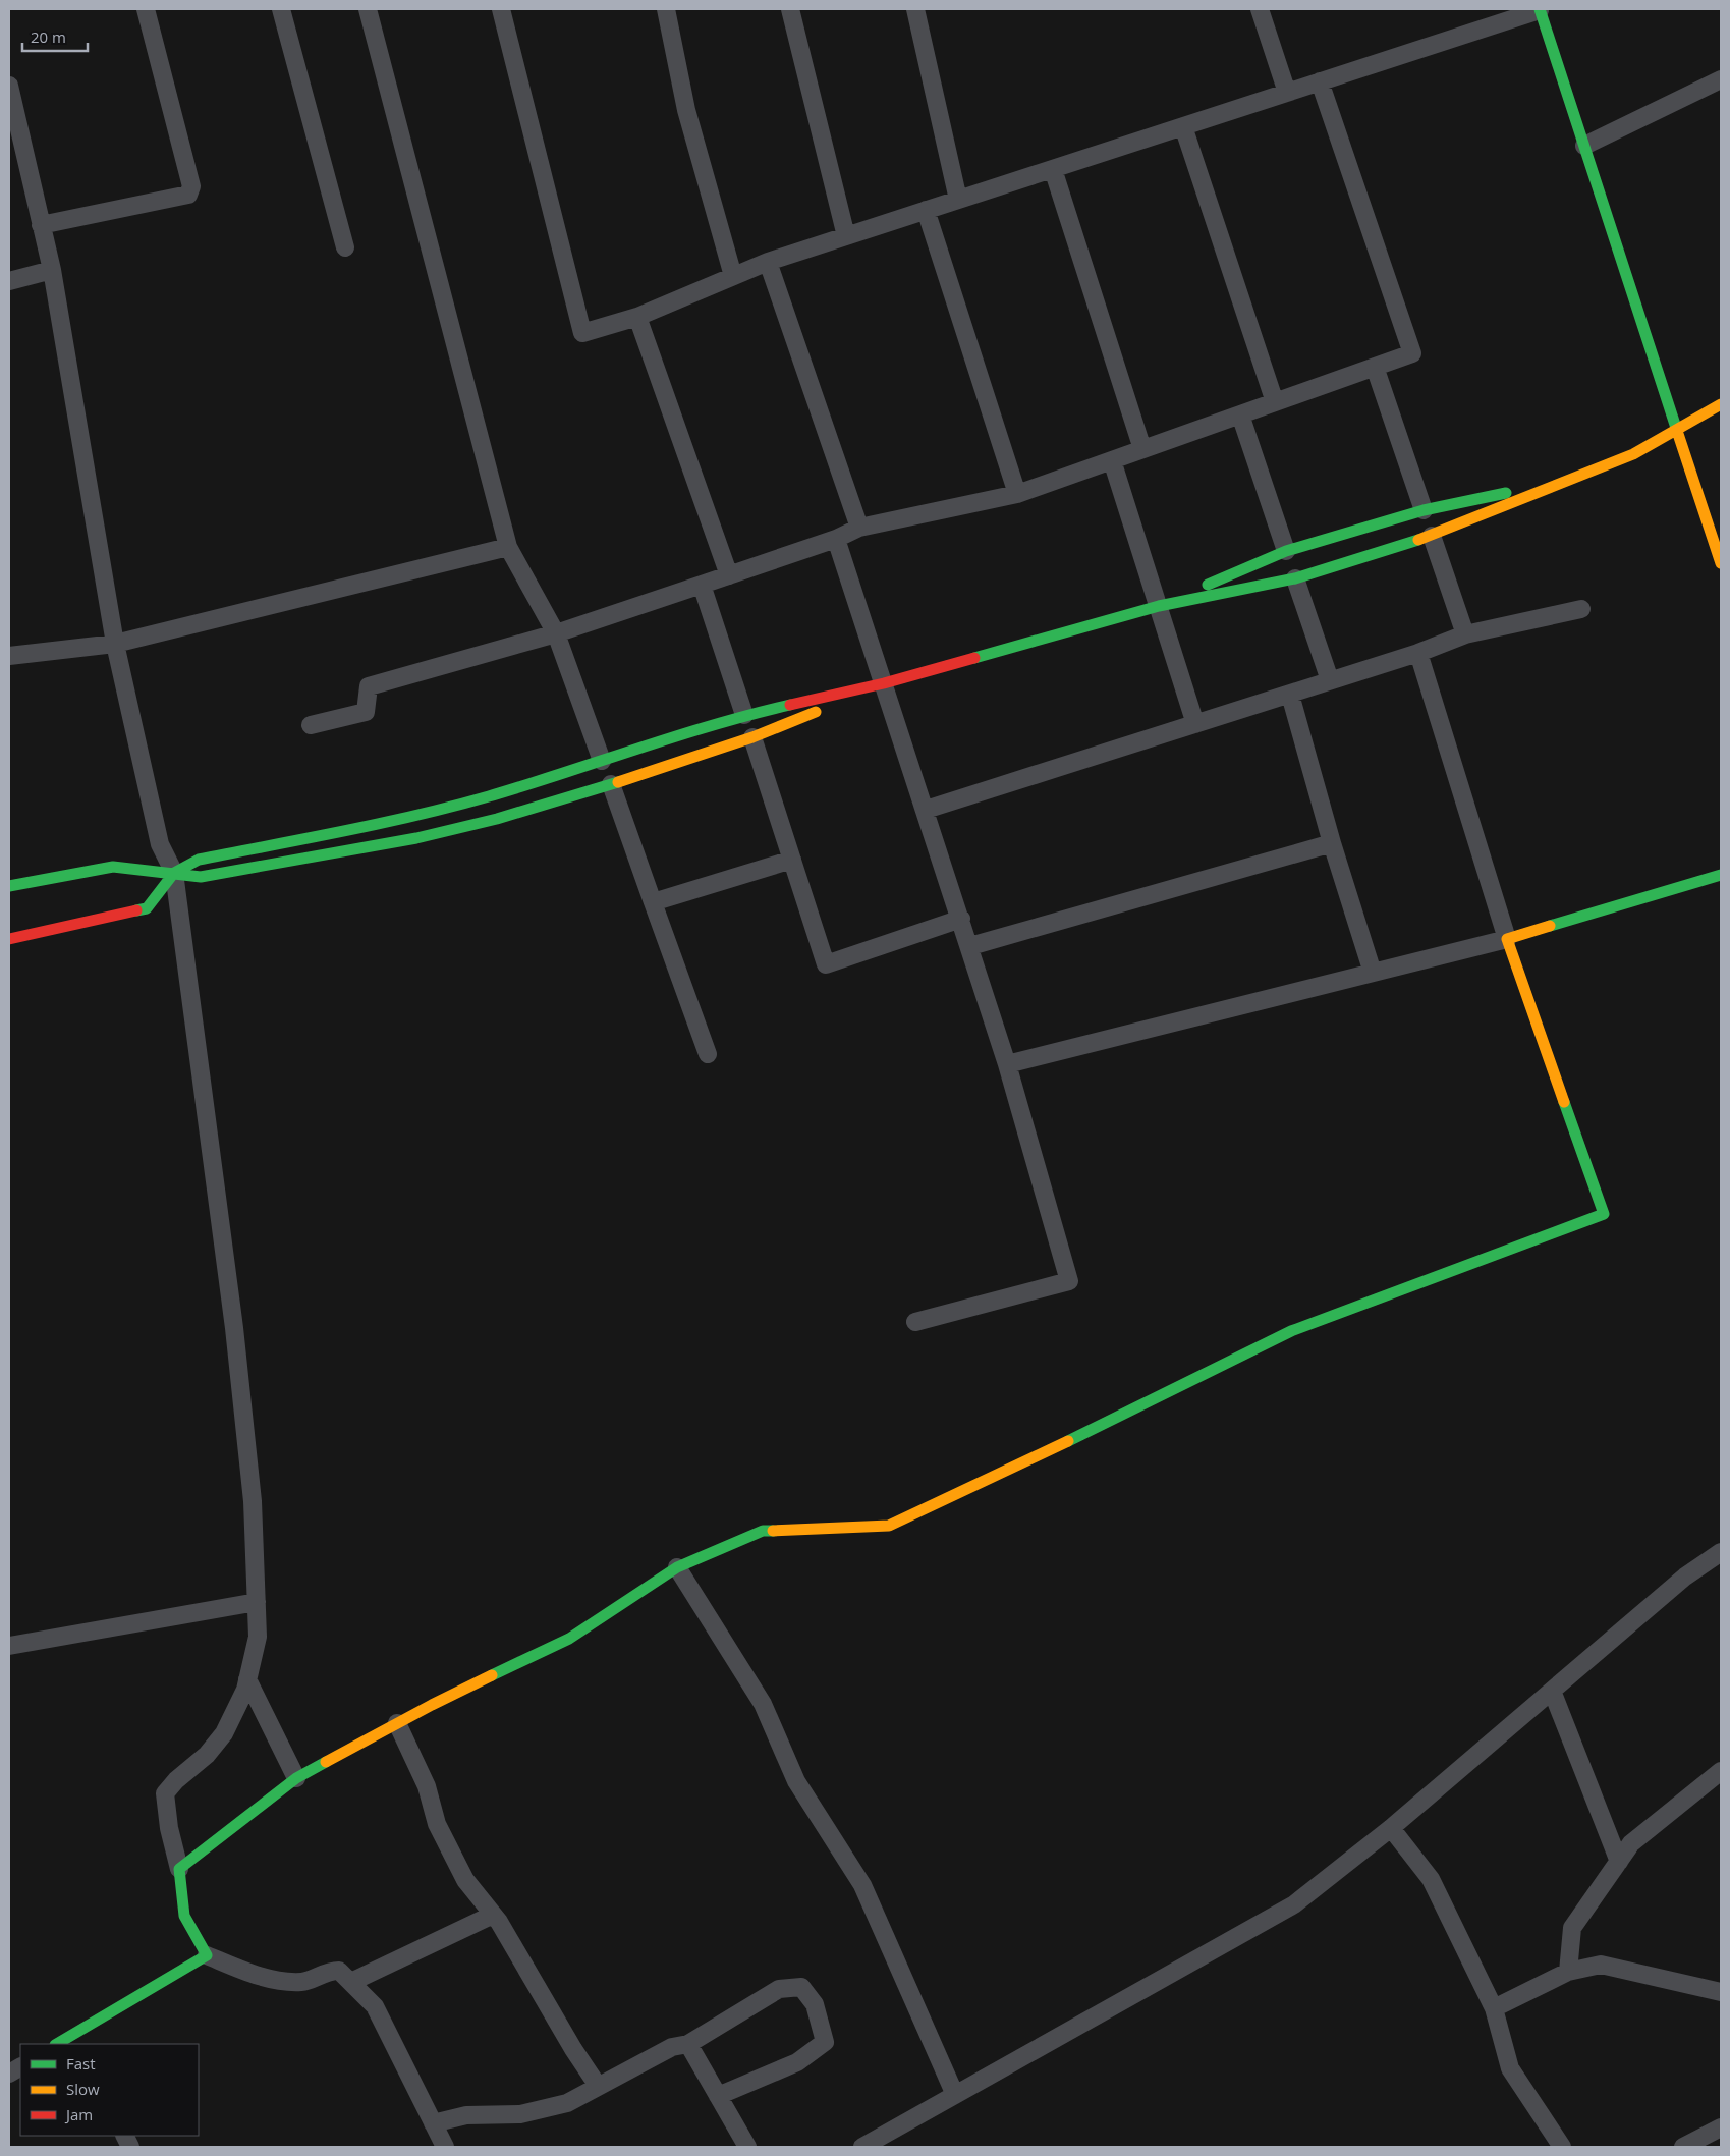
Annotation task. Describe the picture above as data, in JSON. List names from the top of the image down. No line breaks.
{"legend":["Fast","Slow","Jam"],"scale_bar":"20 m"}
